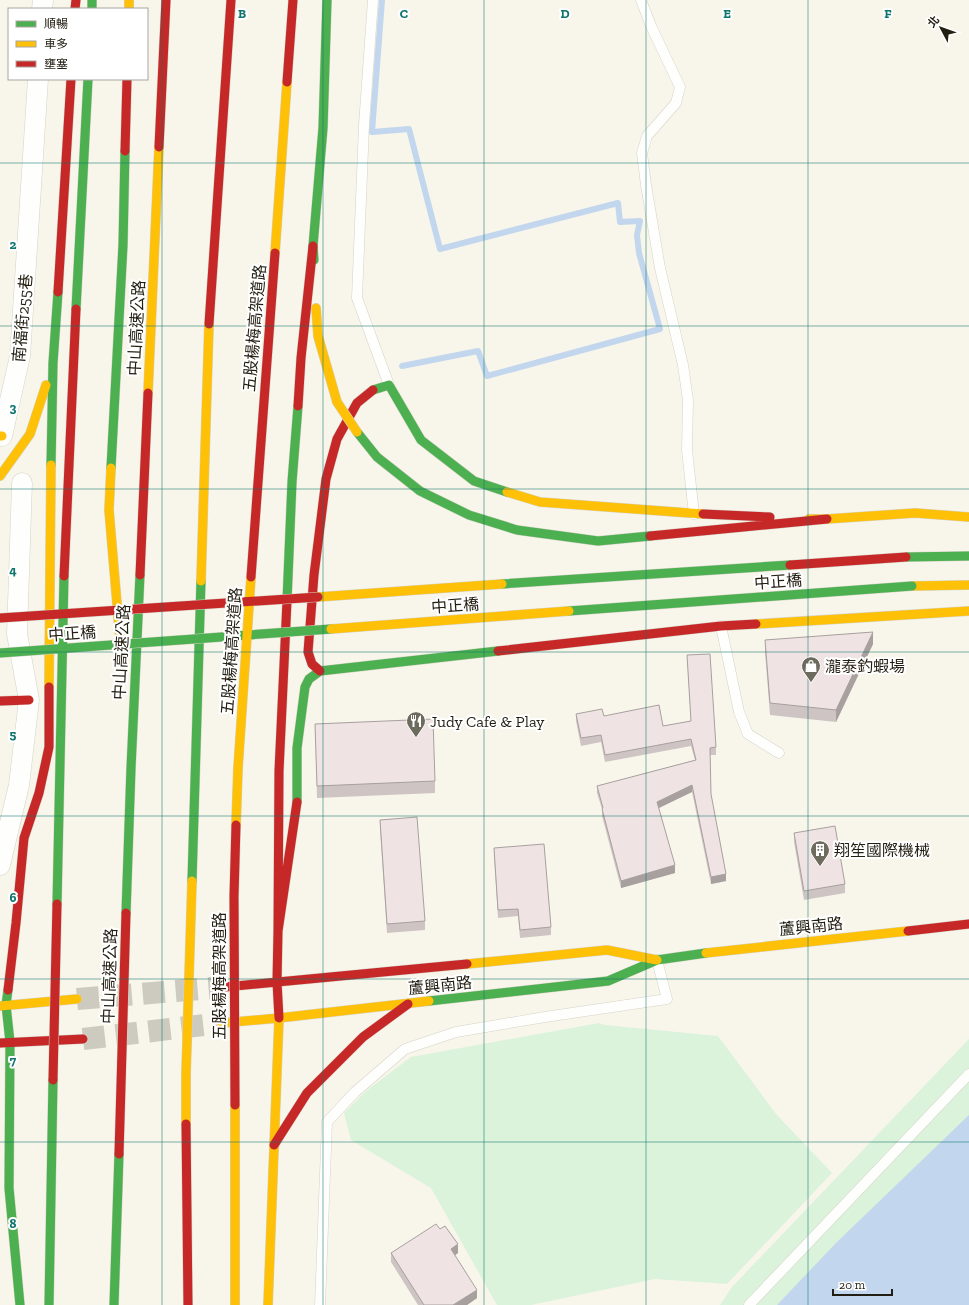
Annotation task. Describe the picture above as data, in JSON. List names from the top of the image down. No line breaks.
{"streets":{"main road":["中山高速公路","五股楊梅高架道路","中正橋","蘆興南路"],"street":["南福街255巷"]},"places":{"shop":["瀧泰釣蝦場"],"restaurant":["Judy Cafe & Play"],"building":["翔笙國際機械"]},"legend":["順暢","車多","壅塞"],"scale_bar":"20 m","north":"top left","grid":{"columns":["B","C","D","E","F"],"rows":["2","3","4","5","6","7","8"]}}
